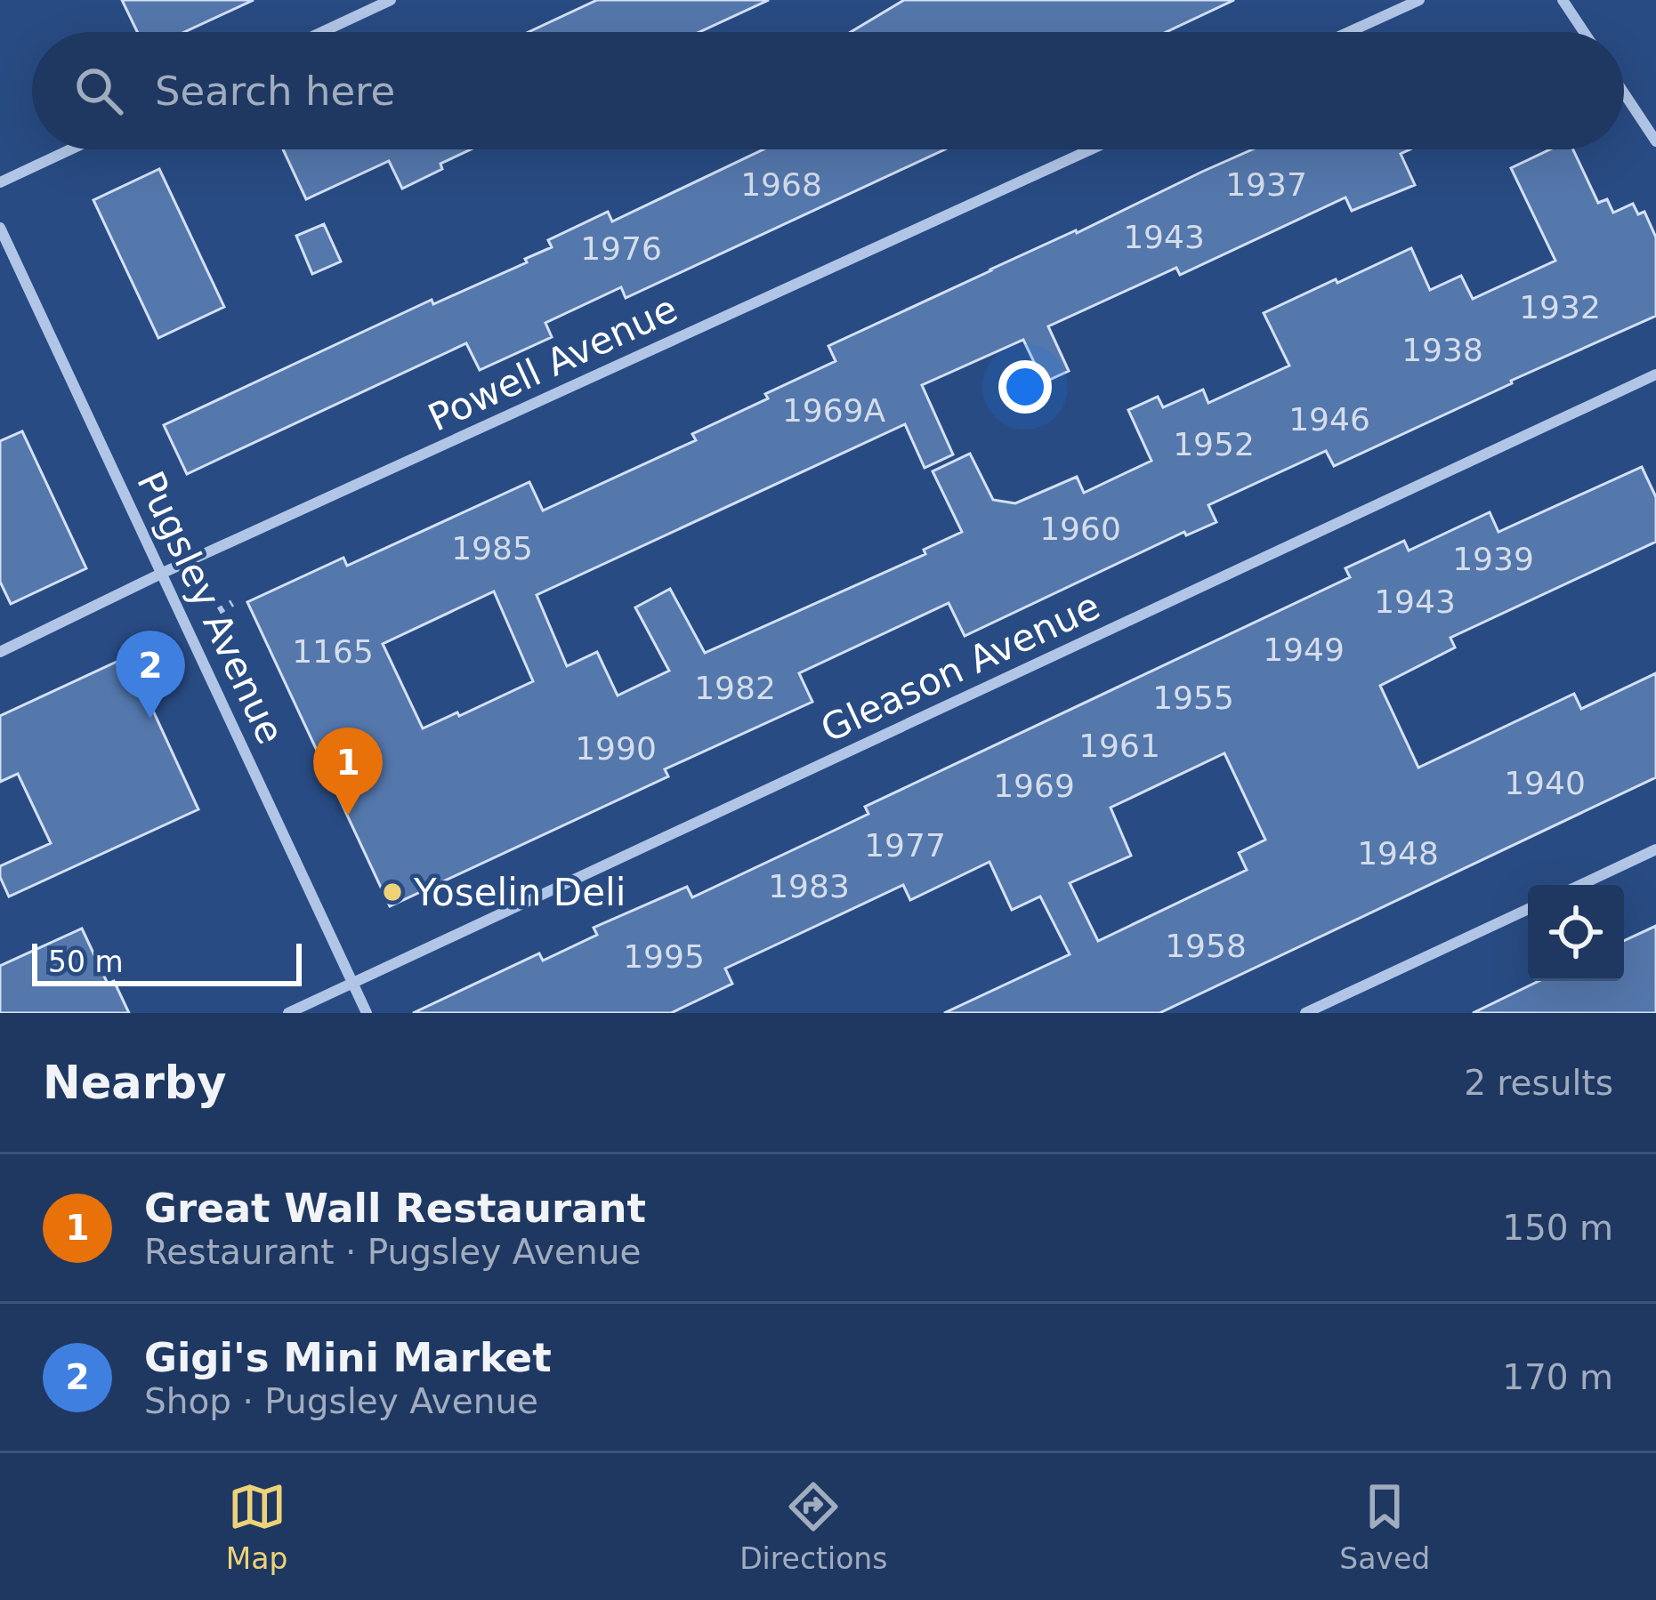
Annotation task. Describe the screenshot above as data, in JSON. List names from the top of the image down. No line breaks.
{"streets":{"street":["Powell Avenue","Pugsley Avenue","Gleason Avenue"]},"crossings":[["Powell Avenue","Pugsley Avenue"],["Pugsley Avenue","Gleason Avenue"]],"places":["Yoselin Deli"],"house_numbers":["1968","1937","1943","1976","1932","1938","1969A","1946","1952","1960","1985","1939","1943","1949","1165","1982","1955","1961","1990","1940","1969","1977","1948","1983","1958","1995"],"scale_bar":"50 m","page":{"search":"Search here","pins":["2","1"],"scale":"50 m","heading":["Nearby","2 results"],"list":[{"mark":"1","name":"Great Wall Restaurant","note":"Restaurant · Pugsley Avenue","value":"150 m"},{"mark":"2","name":"Gigi's Mini Market","note":"Shop · Pugsley Avenue","value":"170 m"}],"nav":["Map","Directions","Saved"]}}
